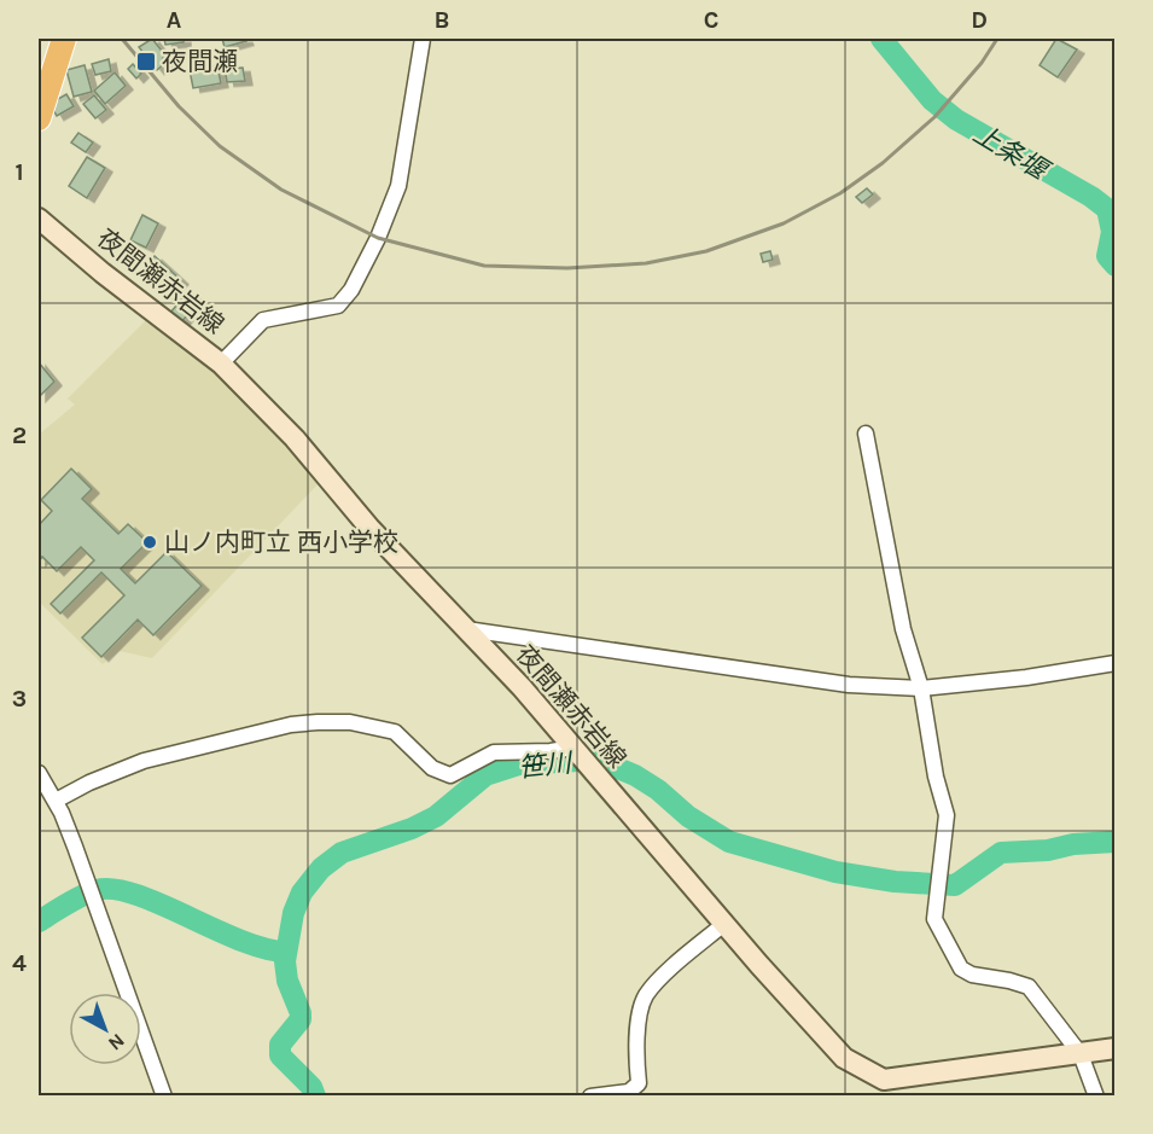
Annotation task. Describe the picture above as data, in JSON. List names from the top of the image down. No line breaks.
{"streets":{"main road":["夜間瀬赤岩線"]},"water":["上条堰","笹川"],"places":{"transit":["夜間瀬"],"other":["山ノ内町立 西小学校"]},"north":"bottom right","grid":{"columns":["A","B","C","D"],"rows":["1","2","3","4"]}}
